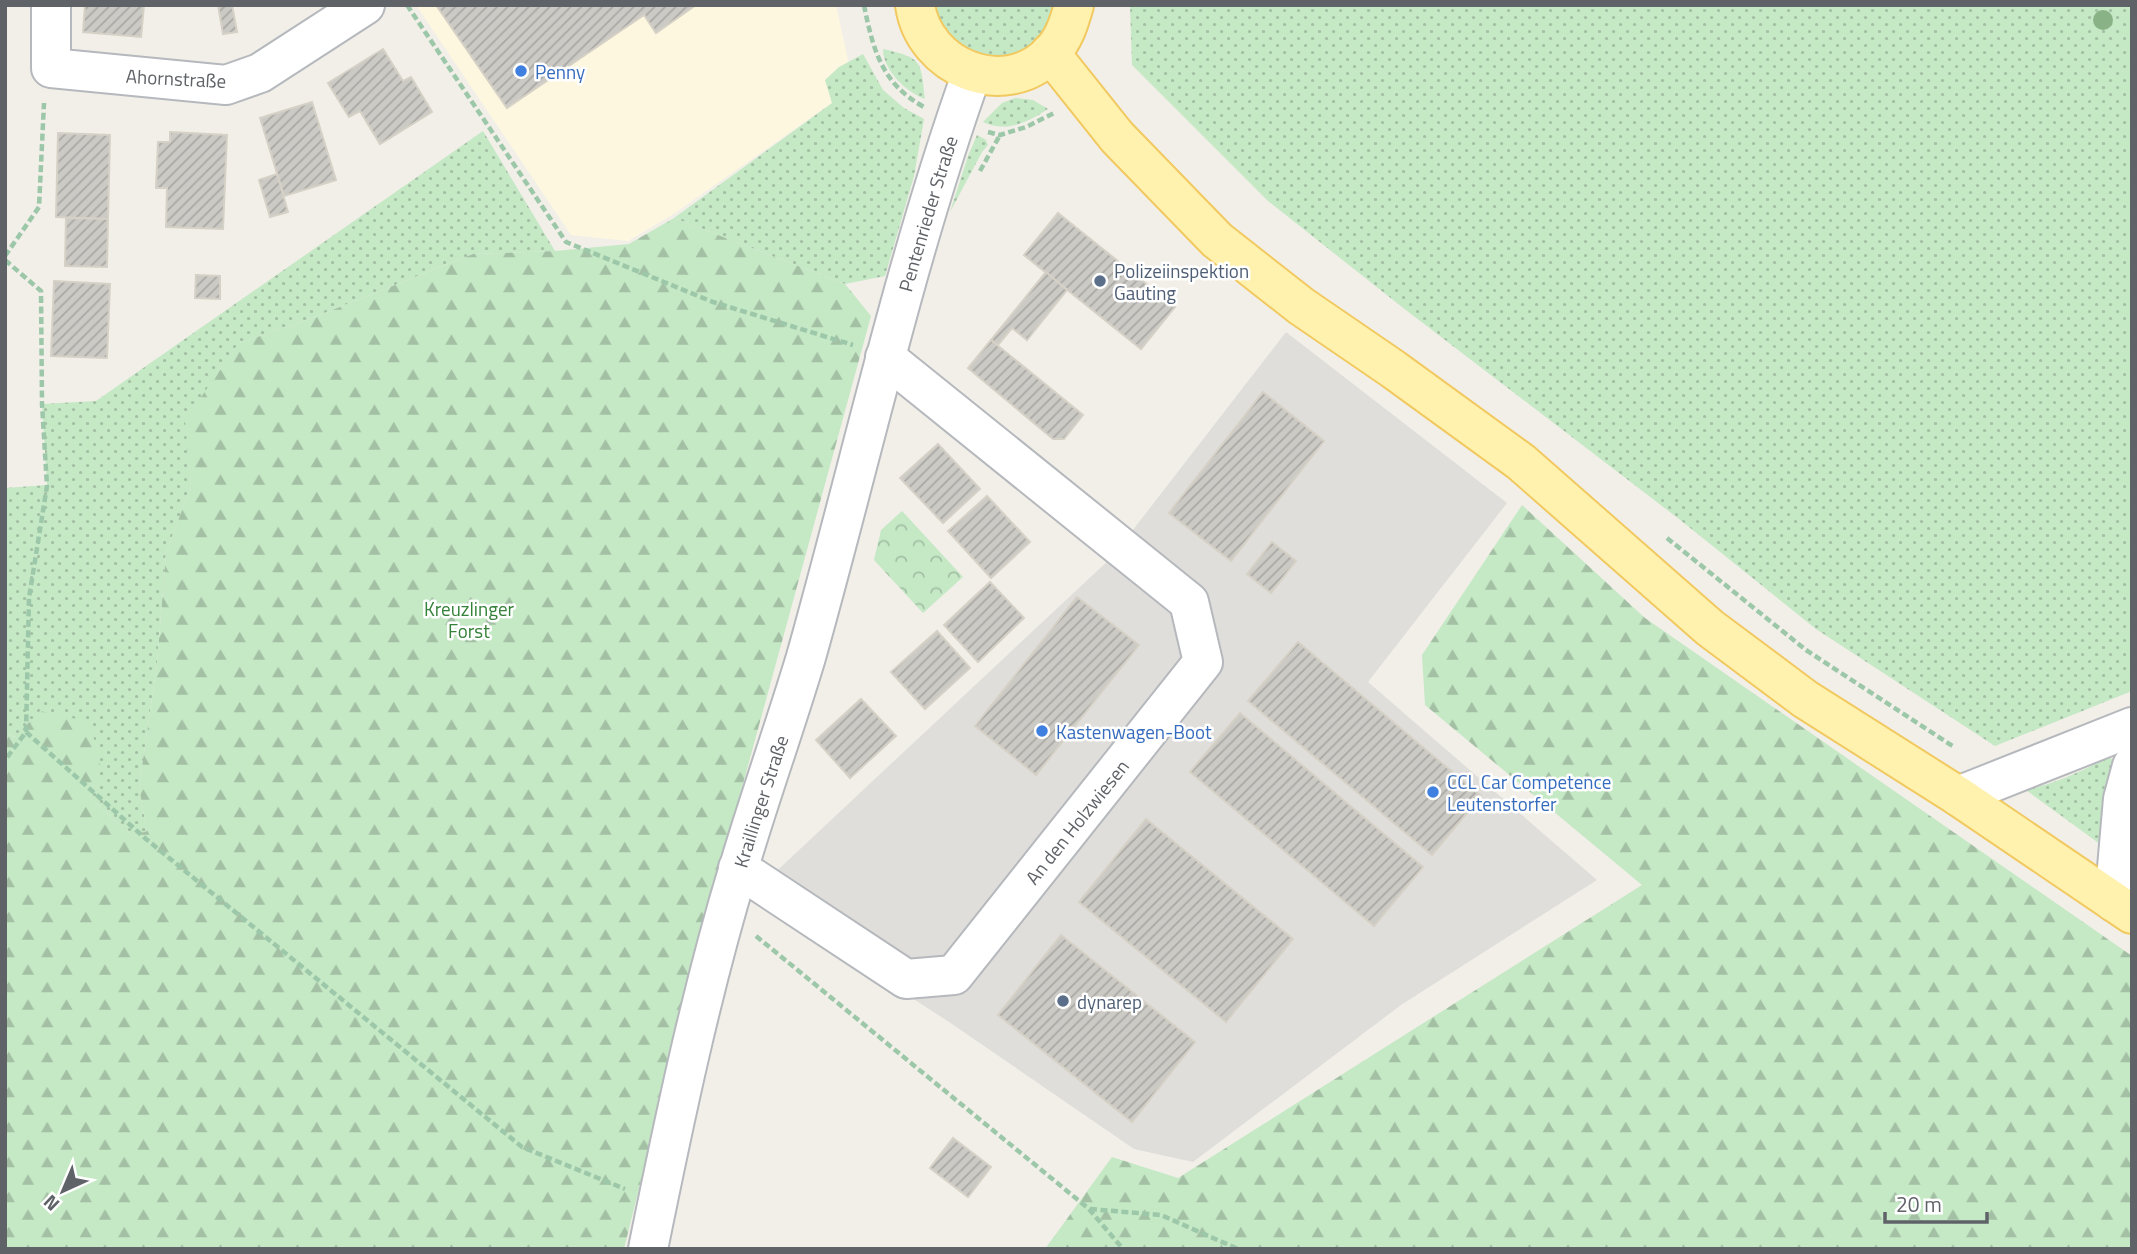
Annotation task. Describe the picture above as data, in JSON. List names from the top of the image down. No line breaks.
{"streets":{"street":["Ahornstraße","Pentenrieder Straße","Kraillinger Straße","An den Holzwiesen"]},"crossings":[["Pentenrieder Straße","Kraillinger Straße"],["Pentenrieder Straße","An den Holzwiesen"],["Kraillinger Straße","An den Holzwiesen"]],"parks":["Kreuzlinger Forst"],"places":["Penny","Polizeiinspektion Gauting","Kastenwagen-Boot","CCL Car Competence Leutenstorfer","dynarep"],"scale_bar":"20 m","north":"bottom left"}
